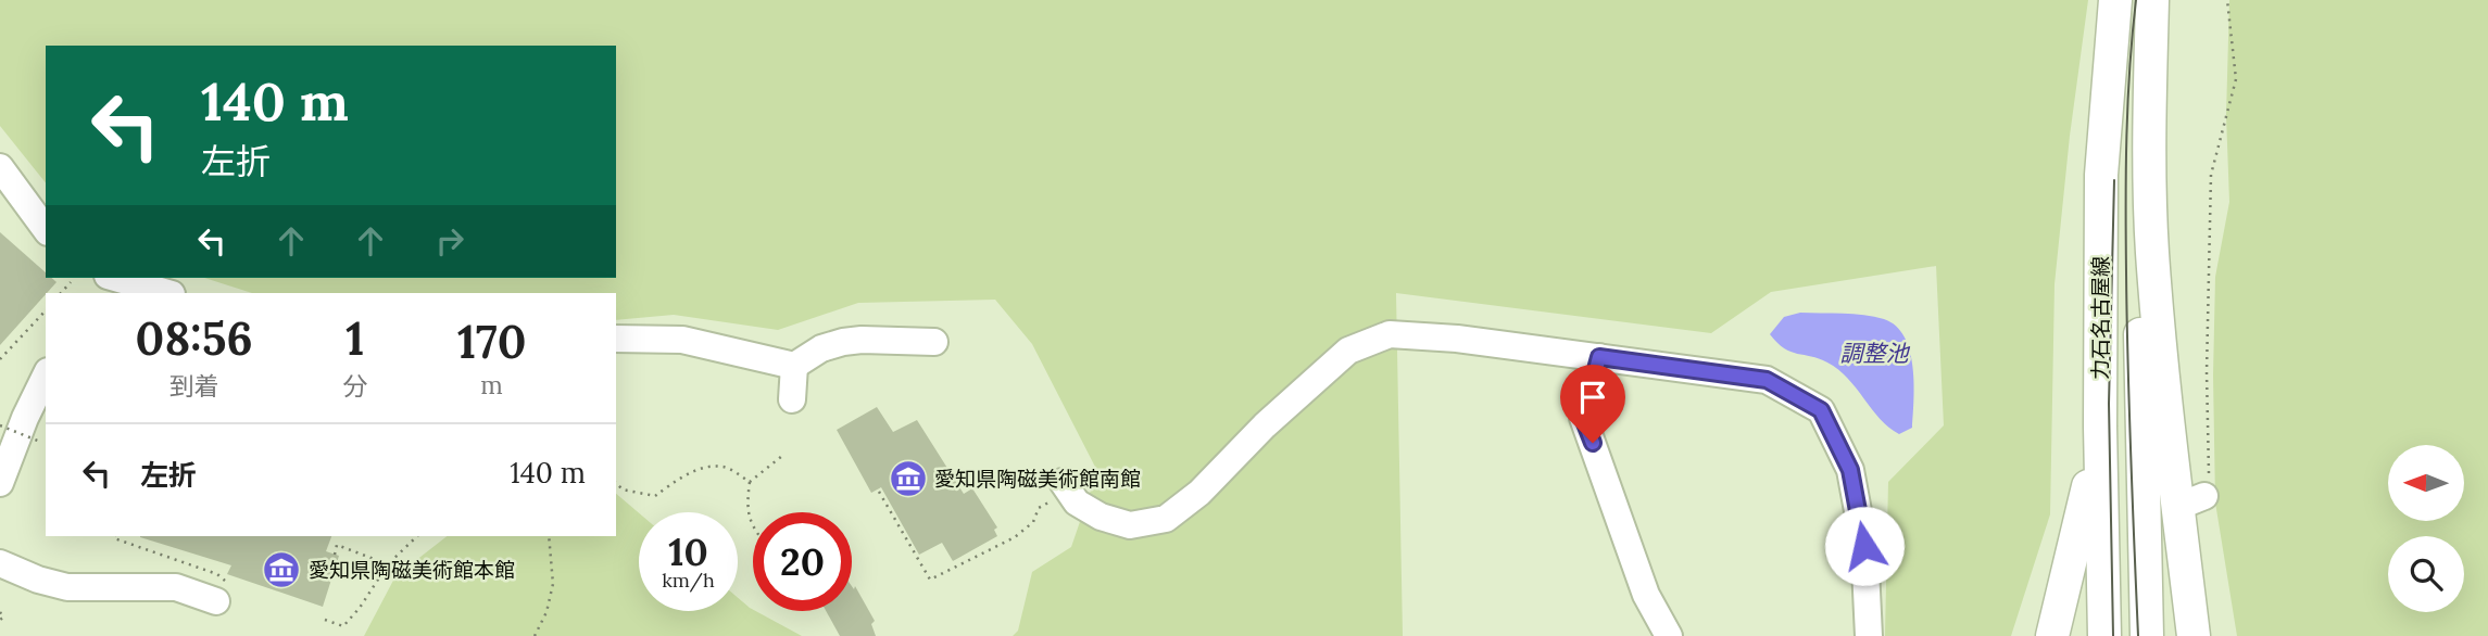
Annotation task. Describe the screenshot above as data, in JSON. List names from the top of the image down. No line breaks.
{"streets":{"main road":["力石名古屋線"]},"water":["調整池"],"places":{"museum":["愛知県陶磁美術館南館","愛知県陶磁美術館本館"]},"north":"left","page":{"turn":["140 m","左折"],"eta":["08:56","到着","1","分","170","m"],"list":[{"name":"左折","value":"140 m"}],"speed":"10 km/h","limit":"20"}}
